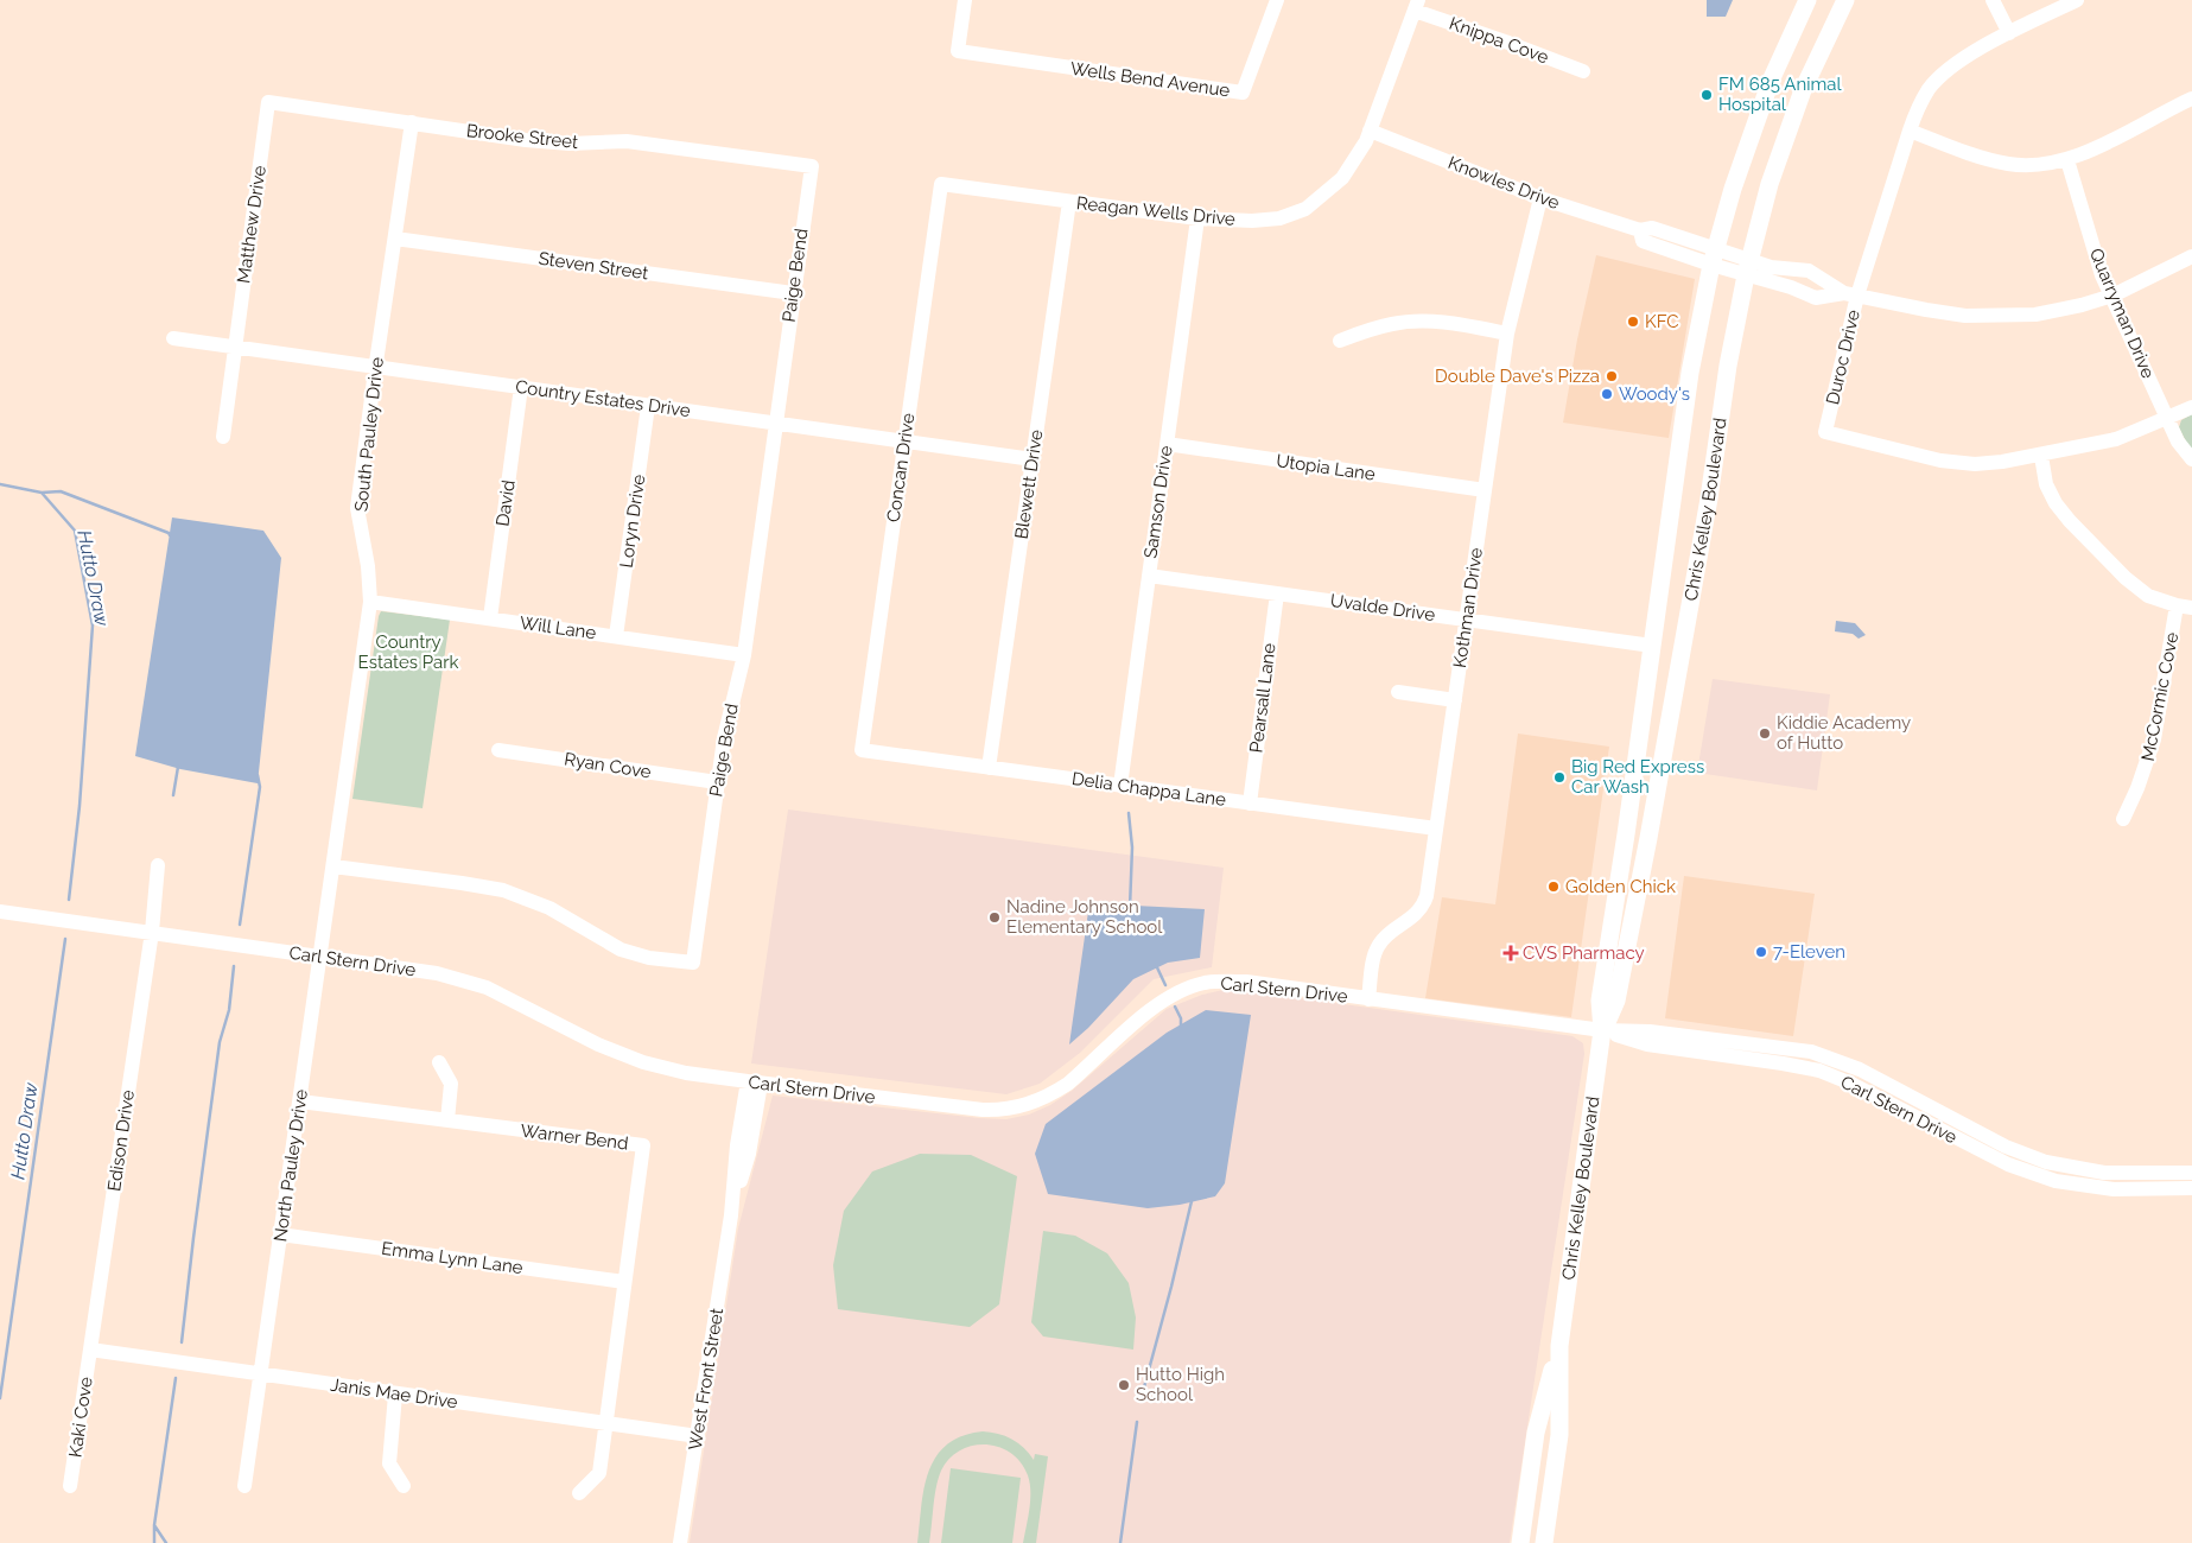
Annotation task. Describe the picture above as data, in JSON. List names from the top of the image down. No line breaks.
{"streets":{"main road":["Chris Kelley Boulevard"],"street":["Knippa Cove","Wells Bend Avenue","Brooke Street","Knowles Drive","Reagan Wells Drive","Matthew Drive","Steven Street","Paige Bend","Quarryman Drive","Duroc Drive","Country Estates Drive","South Pauley Drive","Concan Drive","Utopia Lane","Blewett Drive","Samson Drive","David","Loryn Drive","Uvalde Drive","Kothman Drive","Will Lane","McCormic Cove","Pearsall Lane","Ryan Cove","Delia Chappa Lane","Carl Stern Drive","Warner Bend","Edison Drive","North Pauley Drive","Emma Lynn Lane","West Front Street","Janis Mae Drive","Kaki Cove"]},"crossings":[["Knippa Cove","Reagan Wells Drive"],["Brooke Street","Matthew Drive"],["Brooke Street","Paige Bend"],["Brooke Street","South Pauley Drive"],["Knowles Drive","Reagan Wells Drive"],["Knowles Drive","Quarryman Drive"],["Knowles Drive","Duroc Drive"],["Knowles Drive","Chris Kelley Boulevard"],["Knowles Drive","Kothman Drive"],["Reagan Wells Drive","Concan Drive"],["Reagan Wells Drive","Blewett Drive"],["Reagan Wells Drive","Samson Drive"],["Matthew Drive","Country Estates Drive"],["Steven Street","Paige Bend"],["Steven Street","South Pauley Drive"],["Paige Bend","Country Estates Drive"],["Paige Bend","South Pauley Drive"],["Paige Bend","Will Lane"],["Paige Bend","Ryan Cove"],["Quarryman Drive","Duroc Drive"],["Country Estates Drive","South Pauley Drive"],["Country Estates Drive","Concan Drive"],["Country Estates Drive","Blewett Drive"],["Country Estates Drive","David"],["Country Estates Drive","Loryn Drive"],["South Pauley Drive","Will Lane"],["South Pauley Drive","Carl Stern Drive"],["South Pauley Drive","North Pauley Drive"],["Concan Drive","Delia Chappa Lane"],["Utopia Lane","Samson Drive"],["Utopia Lane","Kothman Drive"],["Blewett Drive","Delia Chappa Lane"],["Samson Drive","Uvalde Drive"],["Samson Drive","Delia Chappa Lane"],["David","Will Lane"],["Chris Kelley Boulevard","Uvalde Drive"],["Chris Kelley Boulevard","Carl Stern Drive"],["Loryn Drive","Will Lane"],["Uvalde Drive","Kothman Drive"],["Uvalde Drive","Pearsall Lane"],["Kothman Drive","Delia Chappa Lane"],["Kothman Drive","Carl Stern Drive"],["Pearsall Lane","Delia Chappa Lane"],["Carl Stern Drive","Edison Drive"],["Carl Stern Drive","North Pauley Drive"],["Carl Stern Drive","West Front Street"],["Warner Bend","North Pauley Drive"],["Warner Bend","Emma Lynn Lane"],["Warner Bend","Janis Mae Drive"],["Edison Drive","Janis Mae Drive"],["Edison Drive","Kaki Cove"],["North Pauley Drive","Emma Lynn Lane"],["North Pauley Drive","Janis Mae Drive"],["West Front Street","Janis Mae Drive"],["Janis Mae Drive","Kaki Cove"]],"water":["Hutto Draw"],"parks":["Country Estates Park"],"places":{"other":["FM 685 Animal Hospital","KFC","Double Dave's Pizza","Woody's","Kiddie Academy of Hutto","Big Red Express Car Wash","Golden Chick","Nadine Johnson Elementary School","7-Eleven","Hutto High School"],"health":["CVS Pharmacy"]}}
